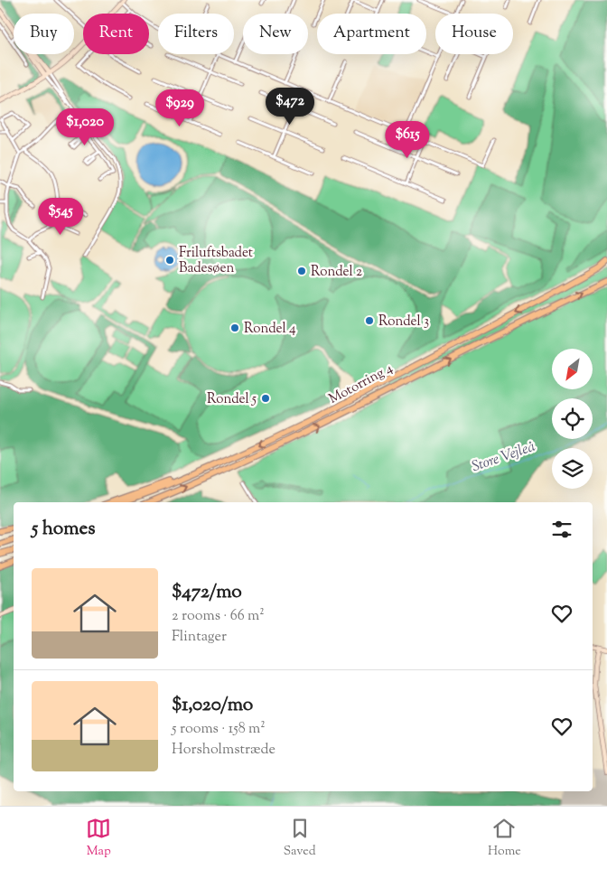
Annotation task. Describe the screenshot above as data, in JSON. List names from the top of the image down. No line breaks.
{"streets":{"highway":["Motorring 4"]},"water":["Store Vejleå"],"places":["Friluftsbadet Badesøen","Rondel 2","Rondel 3","Rondel 4","Rondel 5"],"north":"bottom left","page":{"chip":["Buy","Rent","Filters","New","Apartment","House"],"price":["$472","$929","$1,020","$615","$545"],"heading":"5 homes","list":[{"name":"$472/mo","note":"2 rooms · 66 m² · Flintager"},{"name":"$1,020/mo","note":"5 rooms · 158 m² · Horsholmstræde"}],"tabs":["Map","Saved","Home"]}}
